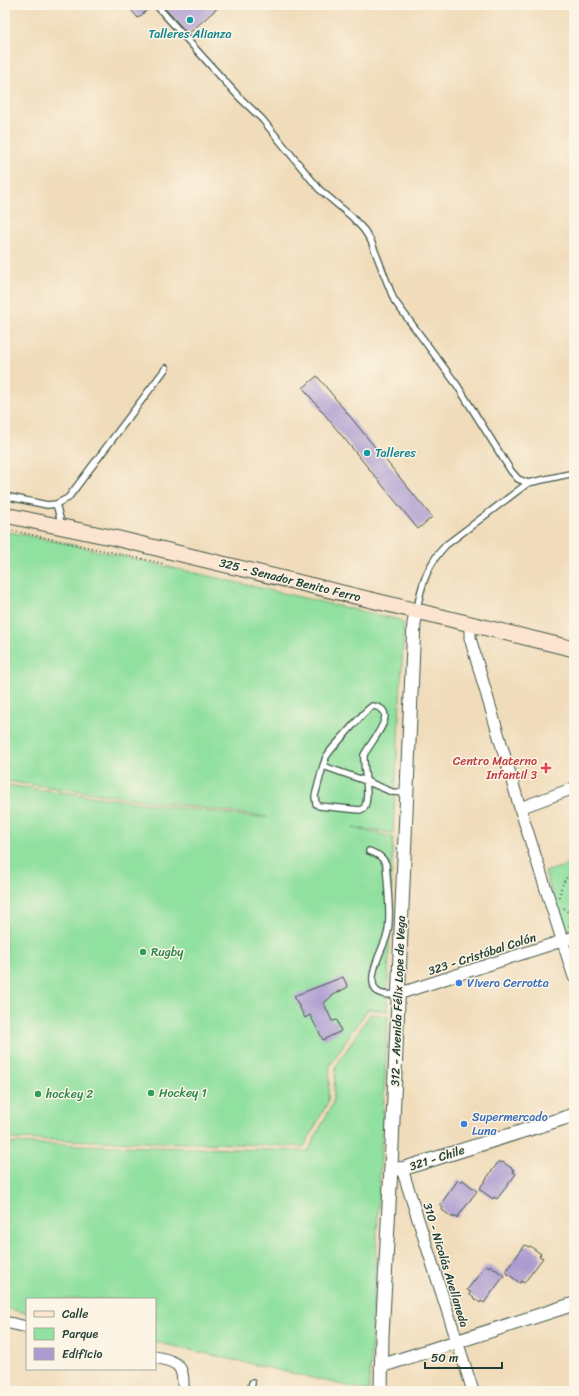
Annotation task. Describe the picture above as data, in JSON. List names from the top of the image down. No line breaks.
{"streets":{"main road":["325 - Senador Benito Ferro"],"street":["323 - Cristóbal Colón","312 - Avenida Félix Lope de Vega","321 - Chile","310 - Nicolás Avellaneda"]},"crossings":[["325 - Senador Benito Ferro","312 - Avenida Félix Lope de Vega"],["323 - Cristóbal Colón","312 - Avenida Félix Lope de Vega"],["312 - Avenida Félix Lope de Vega","321 - Chile"],["312 - Avenida Félix Lope de Vega","310 - Nicolás Avellaneda"],["321 - Chile","310 - Nicolás Avellaneda"]],"places":{"other":["Talleres Alianza","Talleres","Rugby","Vivero Cerrotta","Hockey 1","hockey 2","Supermercado Luna"],"health":["Centro Materno Infantil 3"]},"legend":["Calle","Parque","Edificio"],"scale_bar":"50 m"}
